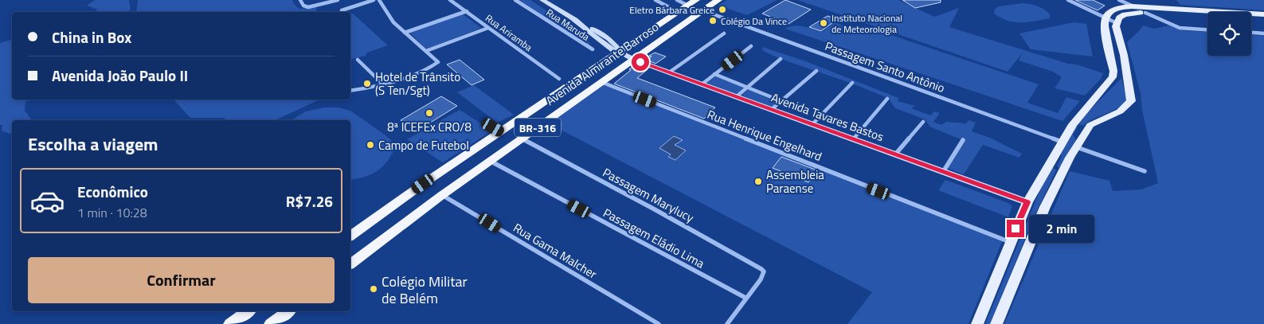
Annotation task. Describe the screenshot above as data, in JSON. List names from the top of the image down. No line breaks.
{"streets":{"highway":["Avenida Almirante Barroso","BR-316"],"main road":["Avenida Tavares Bastos"],"street":["Rua Maruda","Rua Ariramba","Passagem Santo Antônio","Rua Henrique Engelhard","Passagem Marylucy","Passagem Eládio Lima","Rua Gama Malcher"]},"crossings":[["Avenida Almirante Barroso","Passagem Santo Antônio"],["Avenida Almirante Barroso","Avenida Tavares Bastos"],["Avenida Almirante Barroso","Rua Henrique Engelhard"],["Avenida Almirante Barroso","Passagem Marylucy"],["Avenida Almirante Barroso","Passagem Eládio Lima"],["Avenida Almirante Barroso","Rua Gama Malcher"],["Passagem Marylucy","Passagem Eládio Lima"]],"places":["Eletro Bárbara Greice","Colégio Da Vince","Instituto Nacional de Meteorologia","Hotel de Trânsito (S Ten/Sgt)","8ª ICEFEx CRO/8","Campo de Futebol","Assembleia Paraense","Colégio Militar de Belém"],"page":{"banner":["China in Box","Avenida João Paulo II"],"heading":"Escolha a viagem","list":[{"name":"Econômico","note":"1 min · 10:28","value":"R$7.26"}],"bubble":"2 min","buttons":"Confirmar"}}
